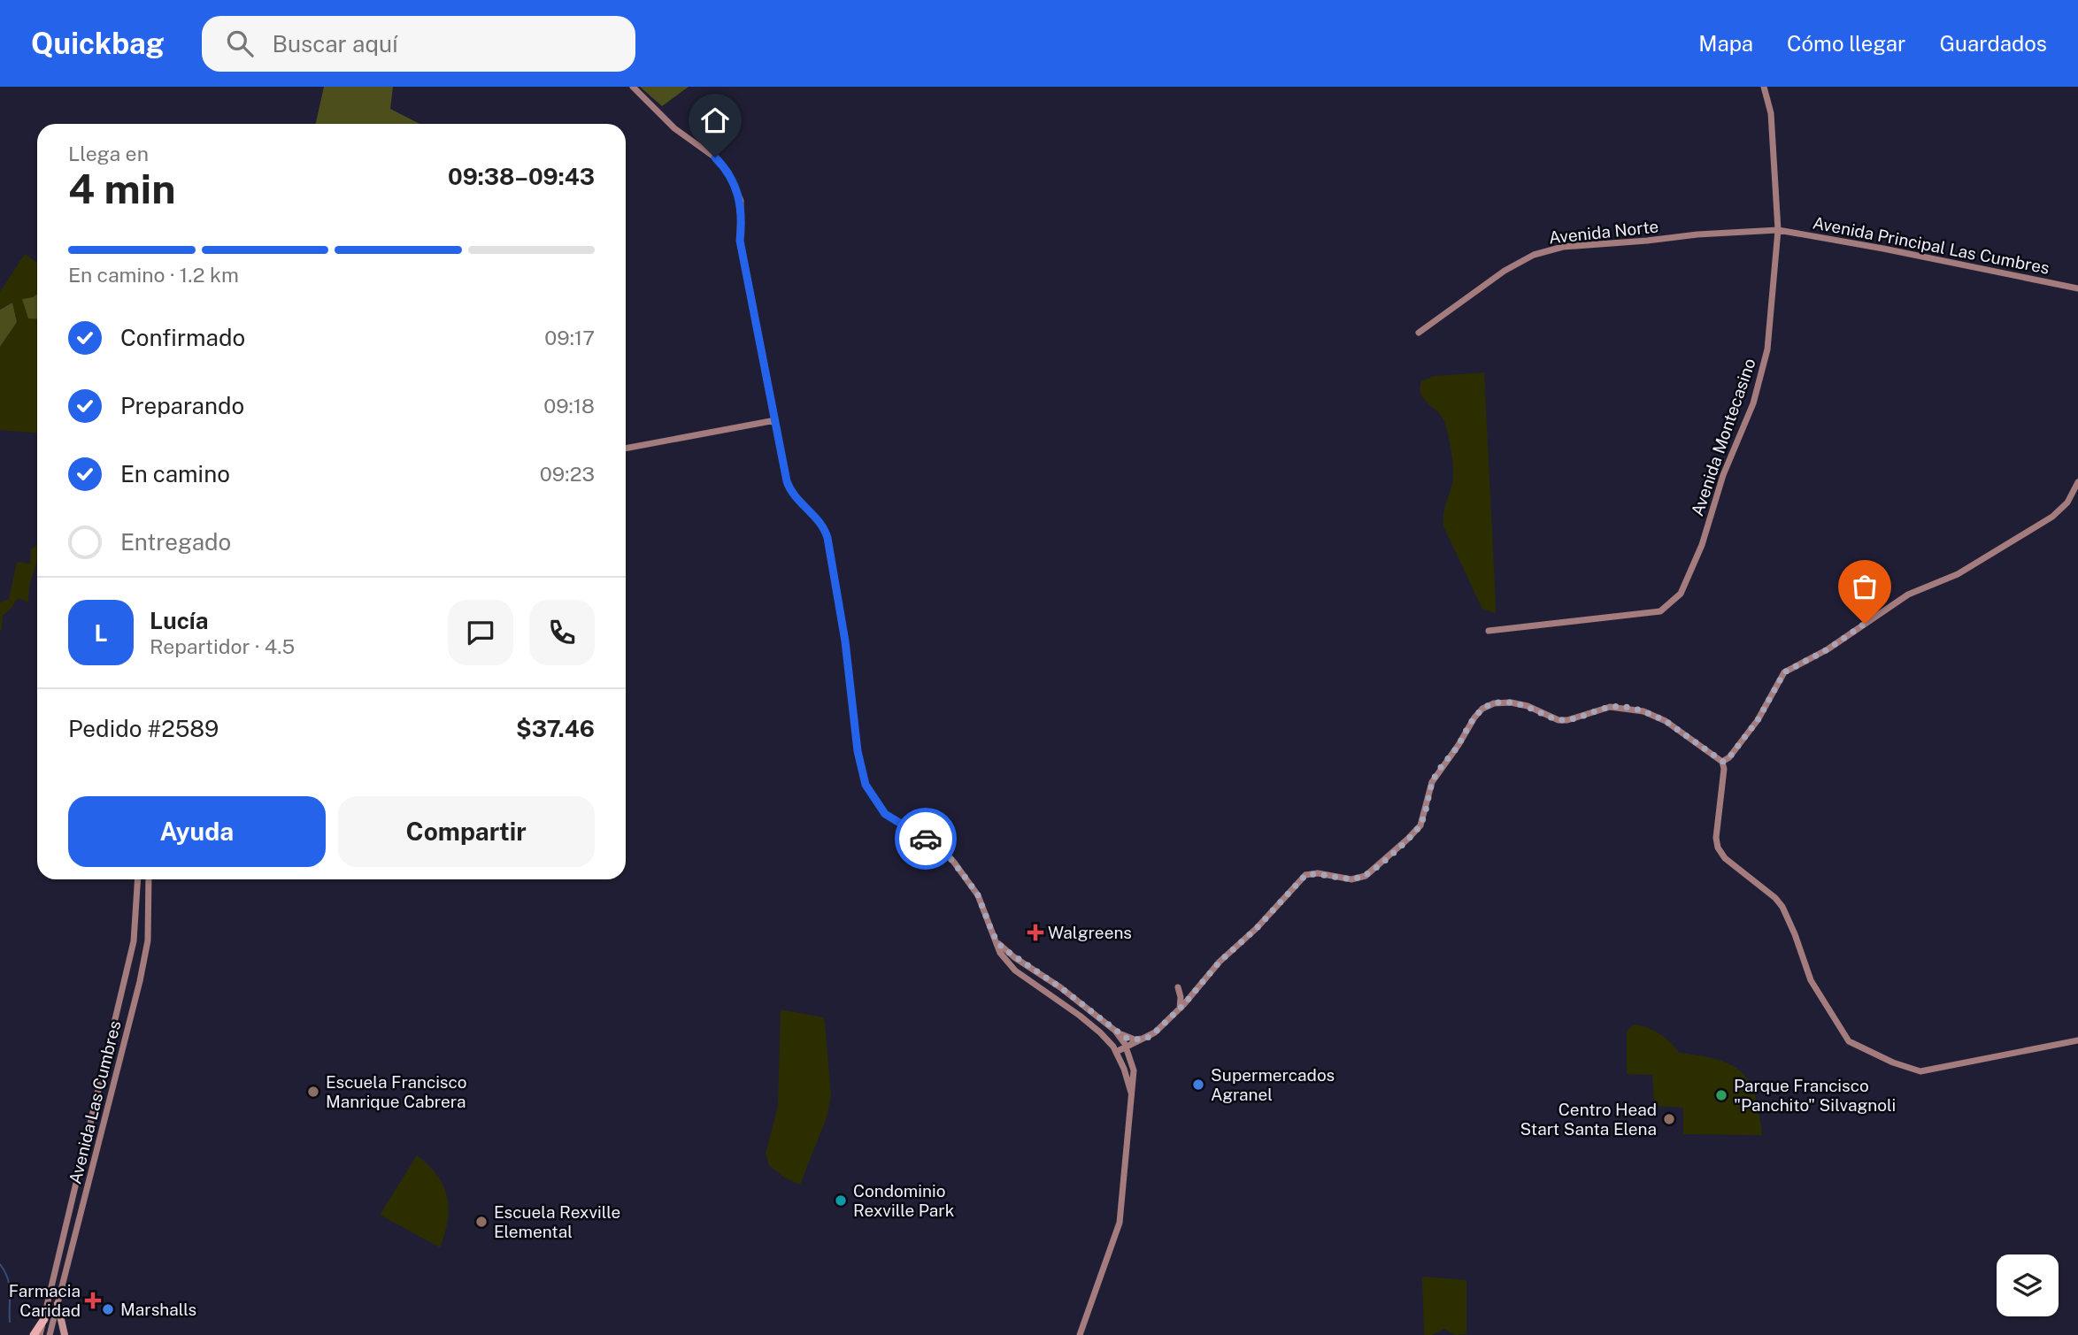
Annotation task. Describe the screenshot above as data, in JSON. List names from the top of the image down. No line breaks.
{"streets":{"street":["Avenida Norte","Avenida Principal Las Cumbres","Avenida Montecasino","Avenida Las Cumbres"]},"crossings":[["Avenida Norte","Avenida Principal Las Cumbres"],["Avenida Norte","Avenida Montecasino"],["Avenida Principal Las Cumbres","Avenida Montecasino"]],"places":{"health":["Walgreens","Farmacia Caridad"],"other":["Supermercados Agranel","Escuela Francisco Manrique Cabrera","Parque Francisco \"Panchito\" Silvagnoli","Centro Head Start Santa Elena","Condominio Rexville Park","Escuela Rexville Elemental","Marshalls"]},"page":{"header":"Quickbag","search":"Buscar aquí","nav":["Mapa","Cómo llegar","Guardados"],"heading":["4 min","Llega en","09:38–09:43"],"panel":["Lucía","Repartidor · 4.5","Pedido #2589","$37.46"],"bar":"En camino · 1.2 km","list":[["Confirmado","09:17"],["Preparando","09:18"],["En camino","09:23"],"Entregado"],"round":"L","buttons":["Ayuda","Compartir"]}}
